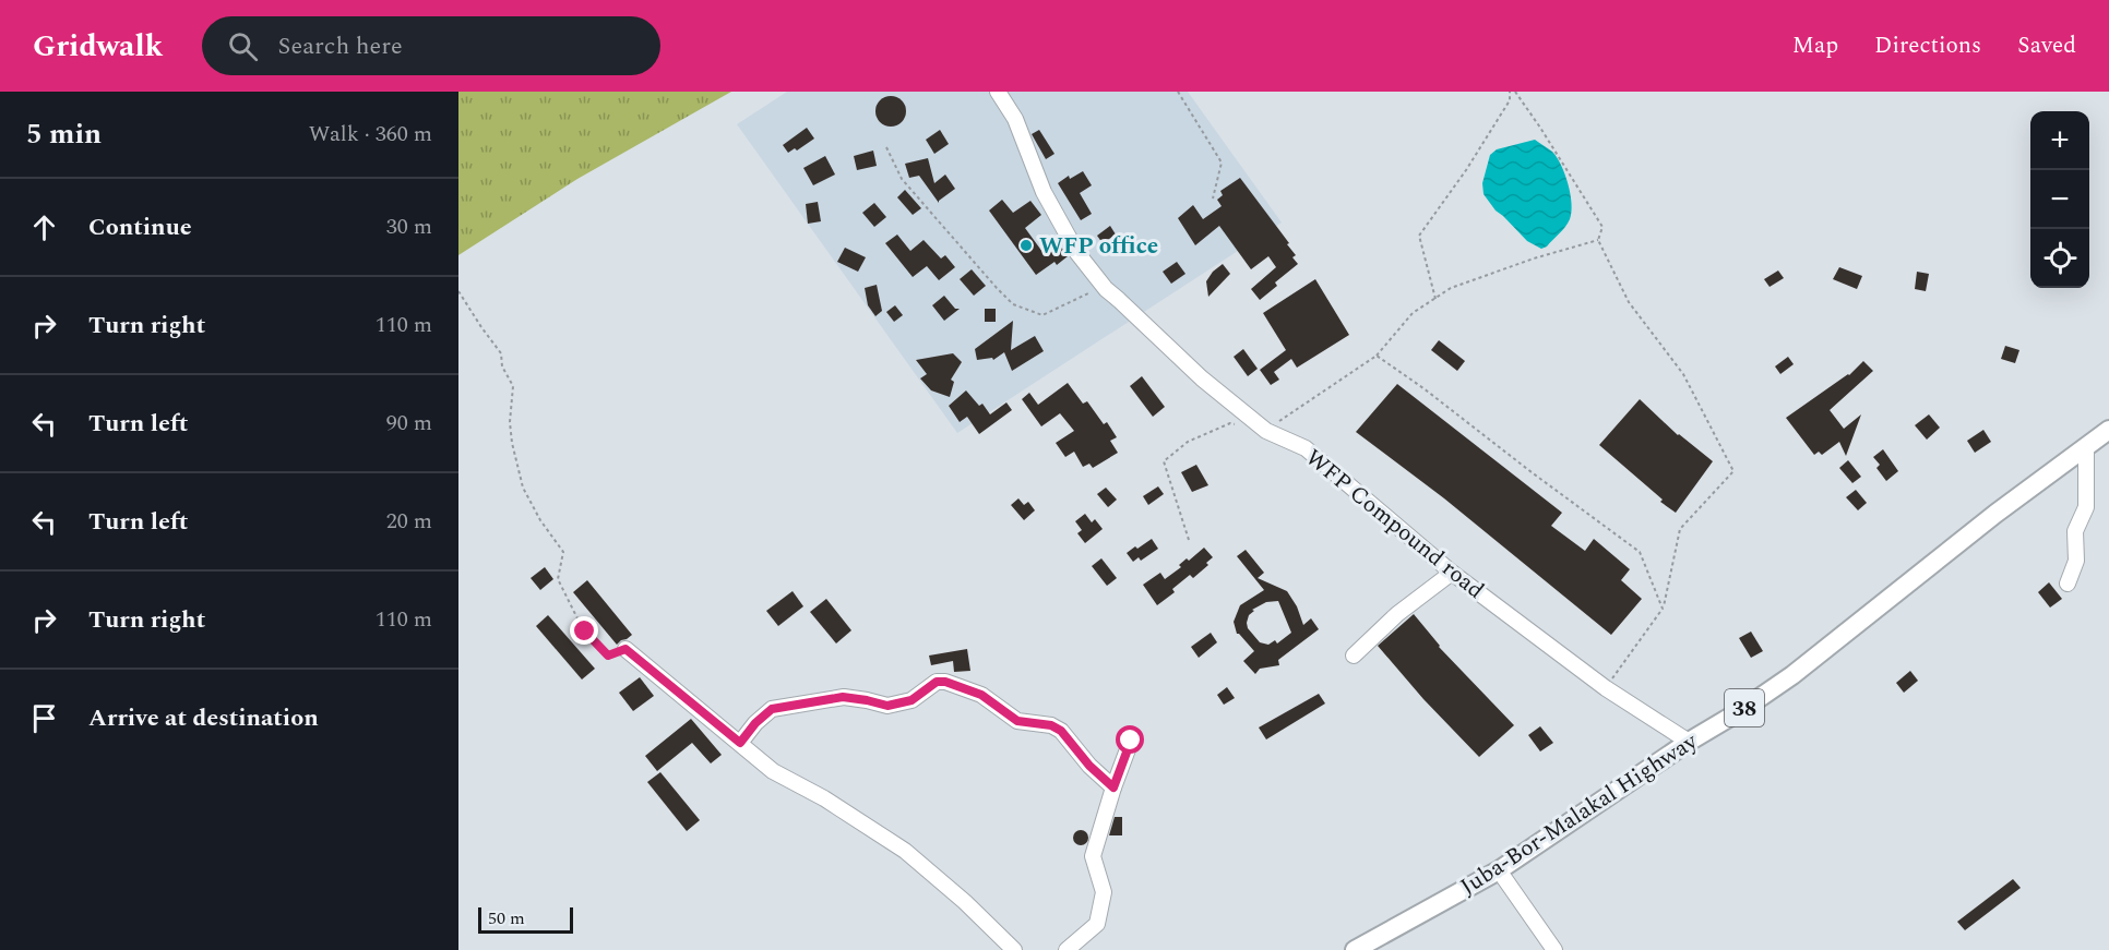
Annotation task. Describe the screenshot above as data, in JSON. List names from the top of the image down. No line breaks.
{"streets":{"main road":["38","Juba-Bor-Malakal Highway"],"street":["WFP Compound road"]},"crossings":[["WFP Compound road","Juba-Bor-Malakal Highway"]],"places":["WFP office"],"scale_bar":"50 m","page":{"header":"Gridwalk","search":"Search here","nav":["Map","Directions","Saved"],"heading":["5 min","Walk · 360 m"],"map_buttons":["+","−"],"list":[["Continue","30 m"],["Turn right","110 m"],["Turn left","90 m"],["Turn left","20 m"],["Turn right","110 m"],"Arrive at destination"],"scale":"50 m"}}
